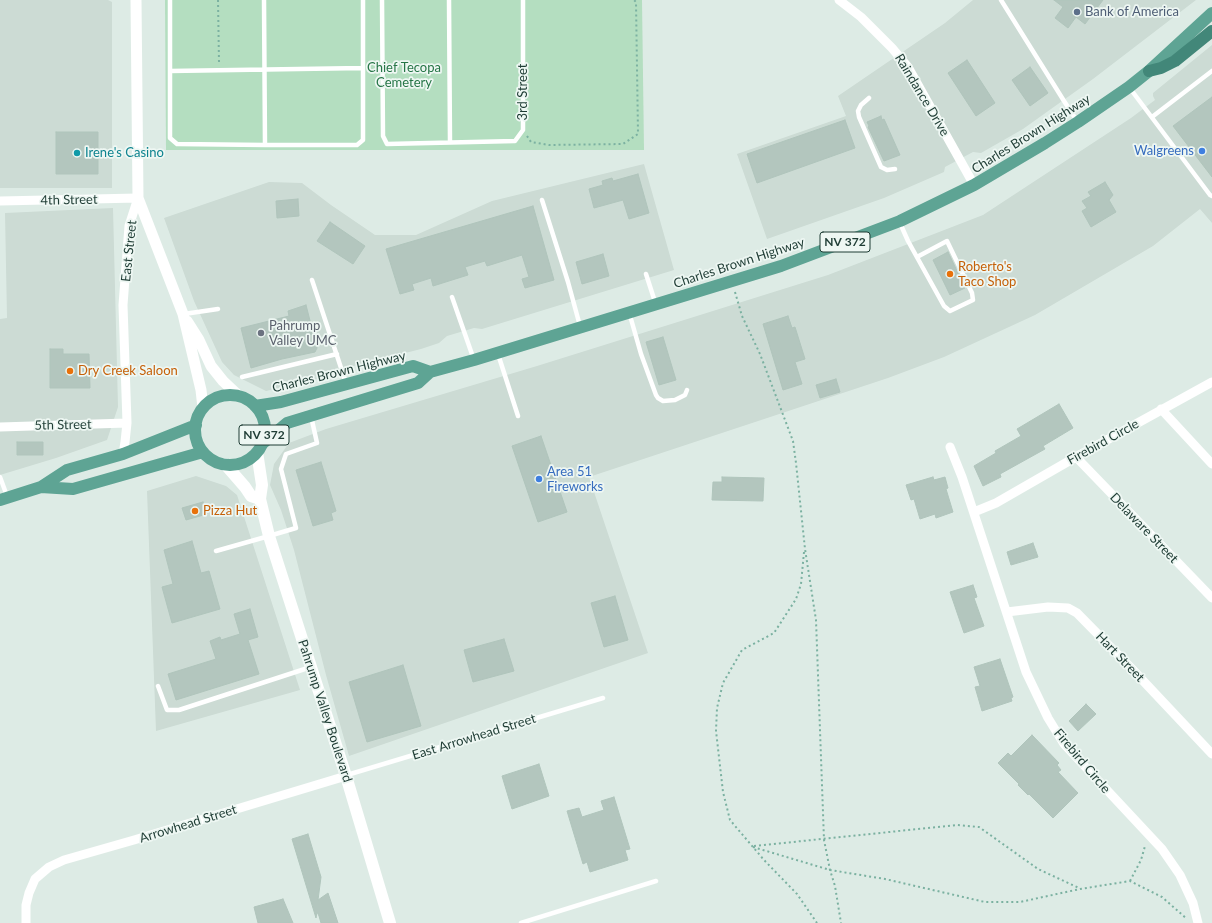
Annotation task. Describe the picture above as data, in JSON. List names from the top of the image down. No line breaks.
{"streets":{"main road":["Charles Brown Highway","NV 372","Pahrump Valley Boulevard"],"street":["Raindance Drive","4th Street","East Street","5th Street","Firebird Circle","Delaware Street","Hart Street","Arrowhead Street"],"lane":["3rd Street","East Arrowhead Street"]},"crossings":[["Raindance Drive","Charles Brown Highway"],["Charles Brown Highway","NV 372"],["Charles Brown Highway","Pahrump Valley Boulevard"],["4th Street","East Street"],["NV 372","Pahrump Valley Boulevard"],["East Street","5th Street"],["Firebird Circle","Delaware Street"],["Firebird Circle","Hart Street"],["Pahrump Valley Boulevard","East Arrowhead Street"],["Pahrump Valley Boulevard","Arrowhead Street"],["East Arrowhead Street","Arrowhead Street"]],"parks":["Chief Tecopa Cemetery"],"places":["Bank of America","Walgreens","Irene's Casino","Roberto's Taco Shop","Pahrump Valley UMC","Dry Creek Saloon","Area 51 Fireworks","Pizza Hut"]}
